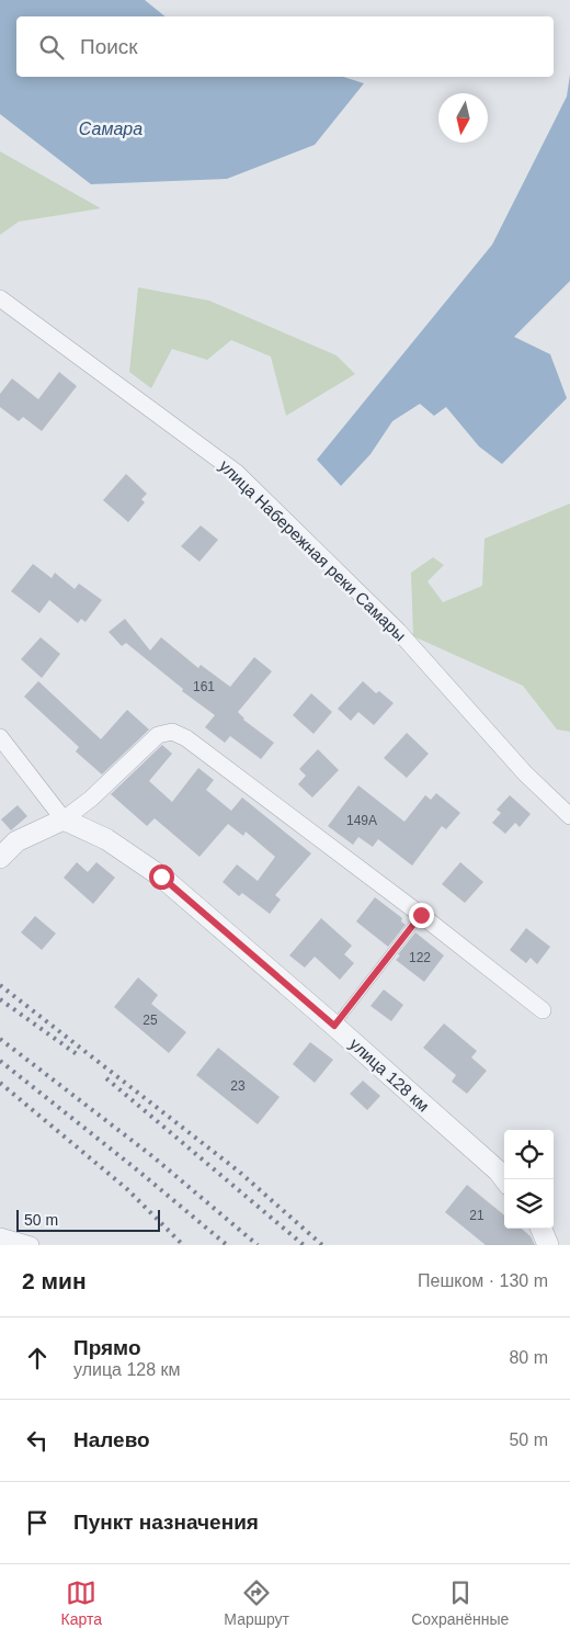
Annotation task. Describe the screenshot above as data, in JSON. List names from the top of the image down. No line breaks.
{"streets":{"street":["улица Набережная реки Самары","улица 128 км"]},"water":["Самара"],"house_numbers":["161","149А","122","25","23","21"],"scale_bar":"50 m","north":"bottom","page":{"search":"Поиск","scale":"50 m","heading":["2 мин","Пешком · 130 m"],"list":[["Прямо","улица 128 км","80 m"],["Налево","50 m"],"Пункт назначения"],"nav":["Карта","Маршрут","Сохранённые"]}}
